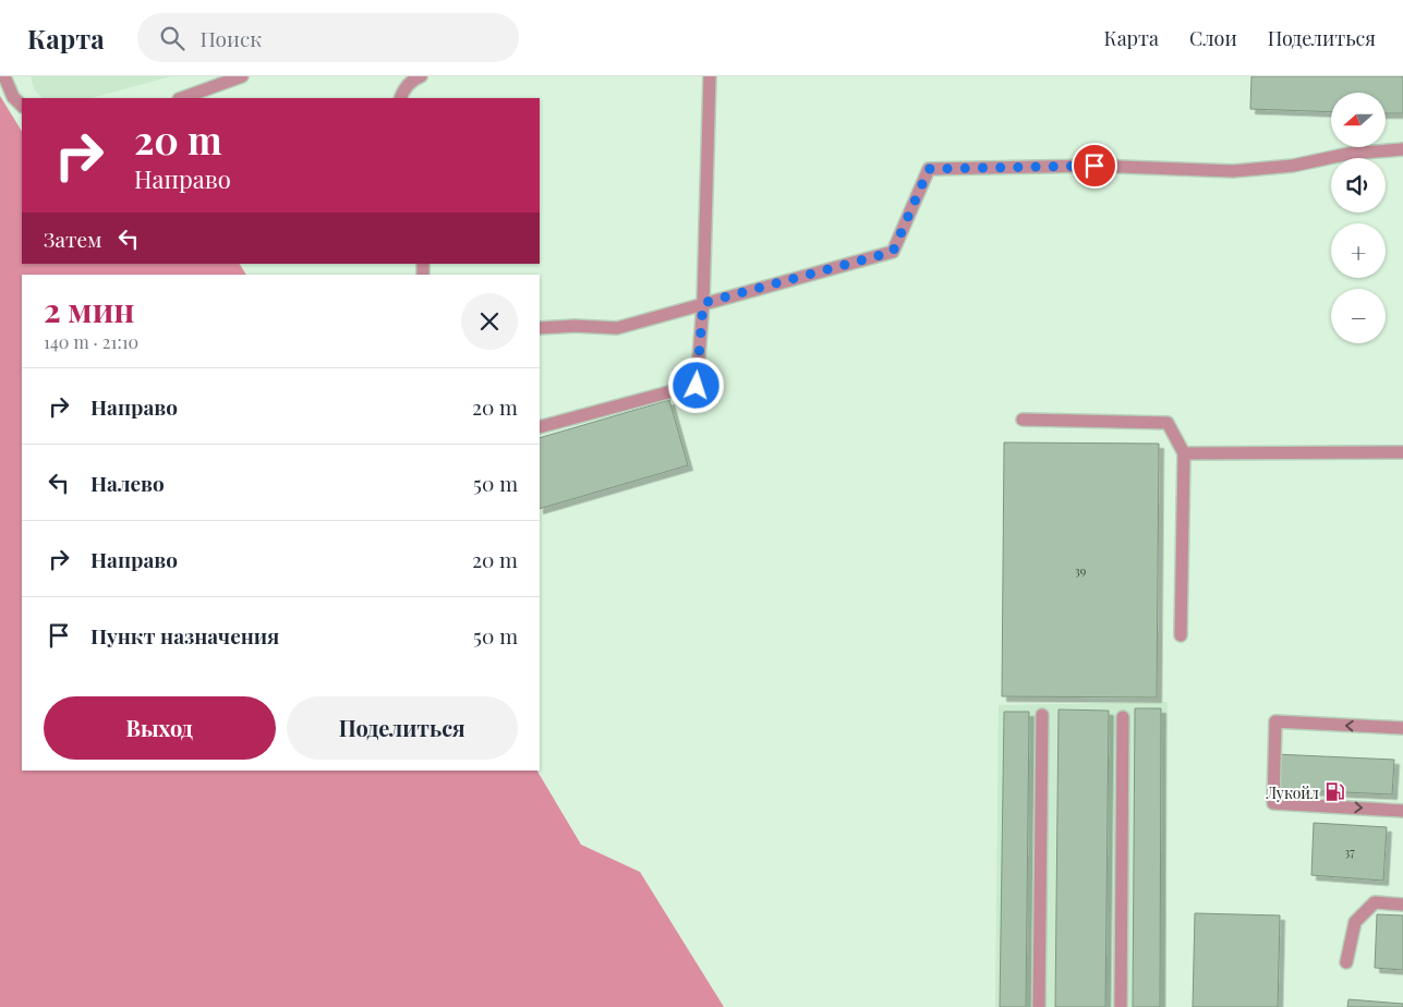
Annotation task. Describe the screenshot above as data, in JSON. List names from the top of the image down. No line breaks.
{"places":{"fuel station":["Лукойл"]},"house_numbers":["39","37"],"north":"left","page":{"header":"Карта","search":"Поиск","nav":["Карта","Слои","Поделиться"],"map_buttons":["+","−"],"turn":["20 m","Направо"],"then":"Затем","heading":["2 мин","140 m · 21:10"],"list":[{"name":"Направо","value":"20 m"},{"name":"Налево","value":"50 m"},{"name":"Направо","value":"20 m"},{"name":"Пункт назначения","value":"50 m"}],"buttons":["Выход","Поделиться"]}}
